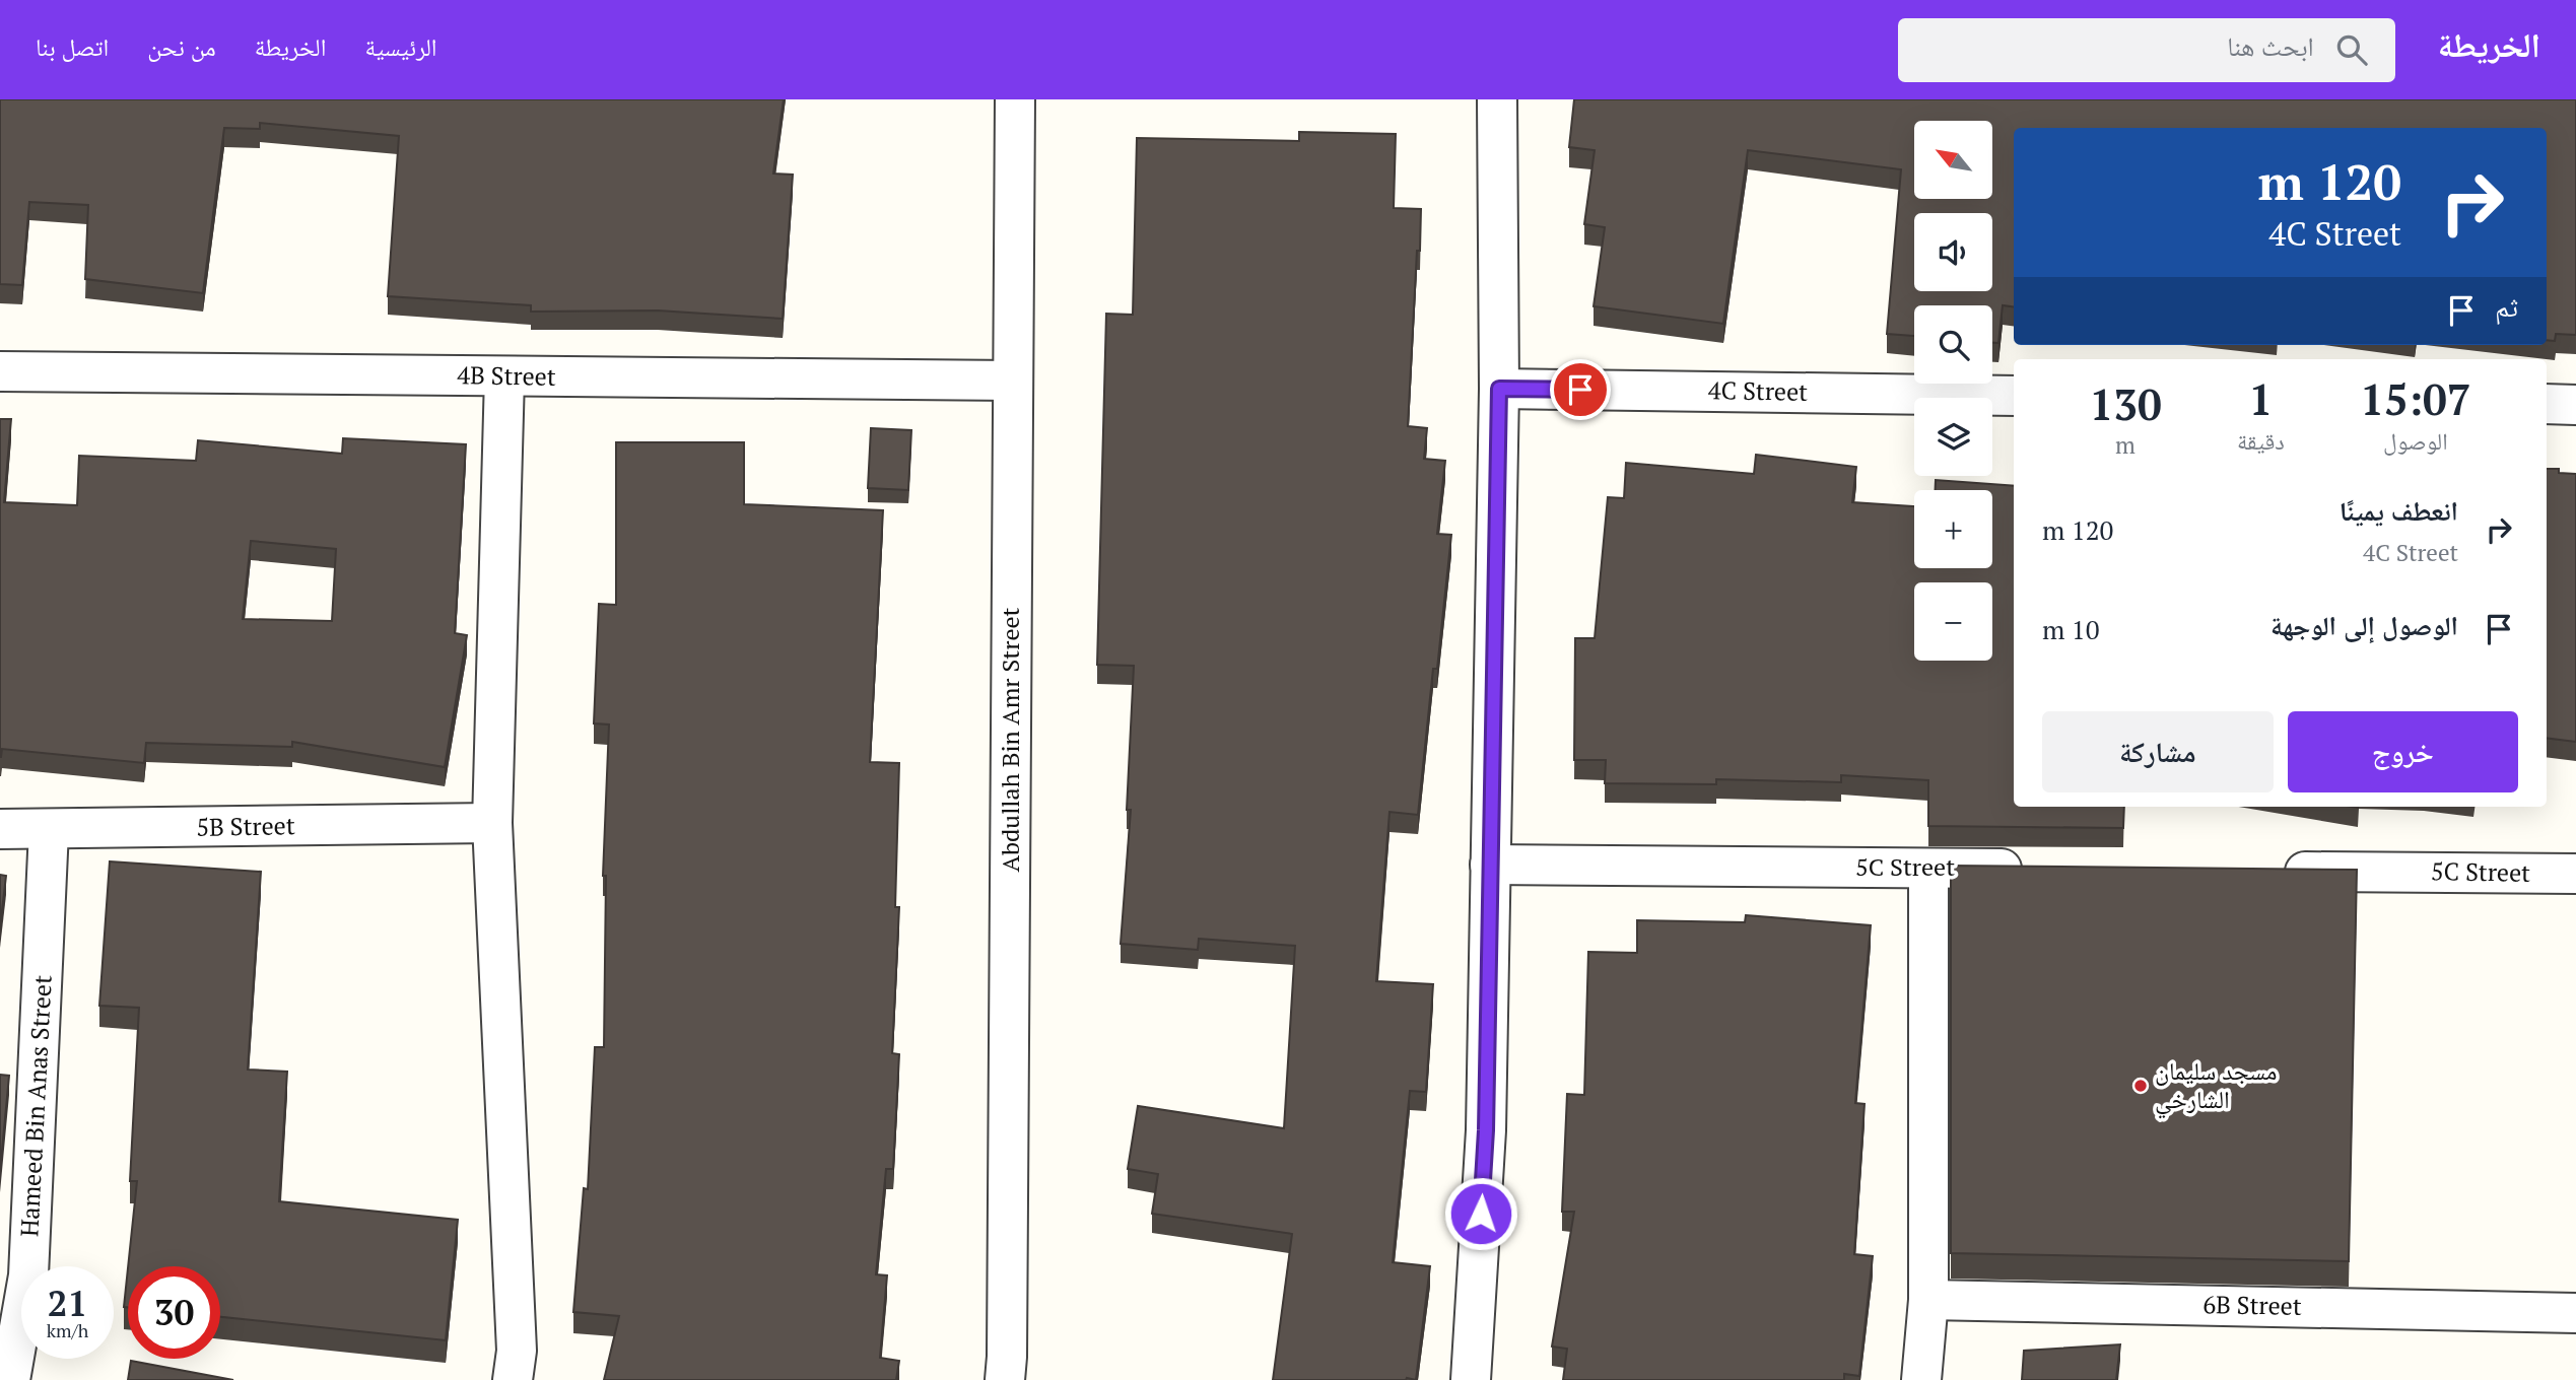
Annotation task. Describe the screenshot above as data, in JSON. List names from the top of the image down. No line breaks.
{"streets":{"street":["4B Street","4C Street","Abdullah Bin Amr Street","5B Street","5C Street","Hameed Bin Anas Street","6B Street"]},"crossings":[["4B Street","Abdullah Bin Amr Street"],["5B Street","Hameed Bin Anas Street"]],"places":["مسجد سليمان الشارخي"],"north":"top left","page":{"header":"الخريطة","search":"ابحث هنا","nav":["الرئيسية","الخريطة","من نحن","اتصل بنا"],"map_buttons":["+","−"],"turn":["120 m","4C Street"],"then":"ثم","eta":["15:07","الوصول","1","دقيقة","130","m"],"list":[{"name":"انعطف يمينًا","note":"4C Street","value":"120 m"},{"name":"الوصول إلى الوجهة","value":"10 m"}],"buttons":["خروج","مشاركة"],"speed":"21 km/h","limit":"30"}}
